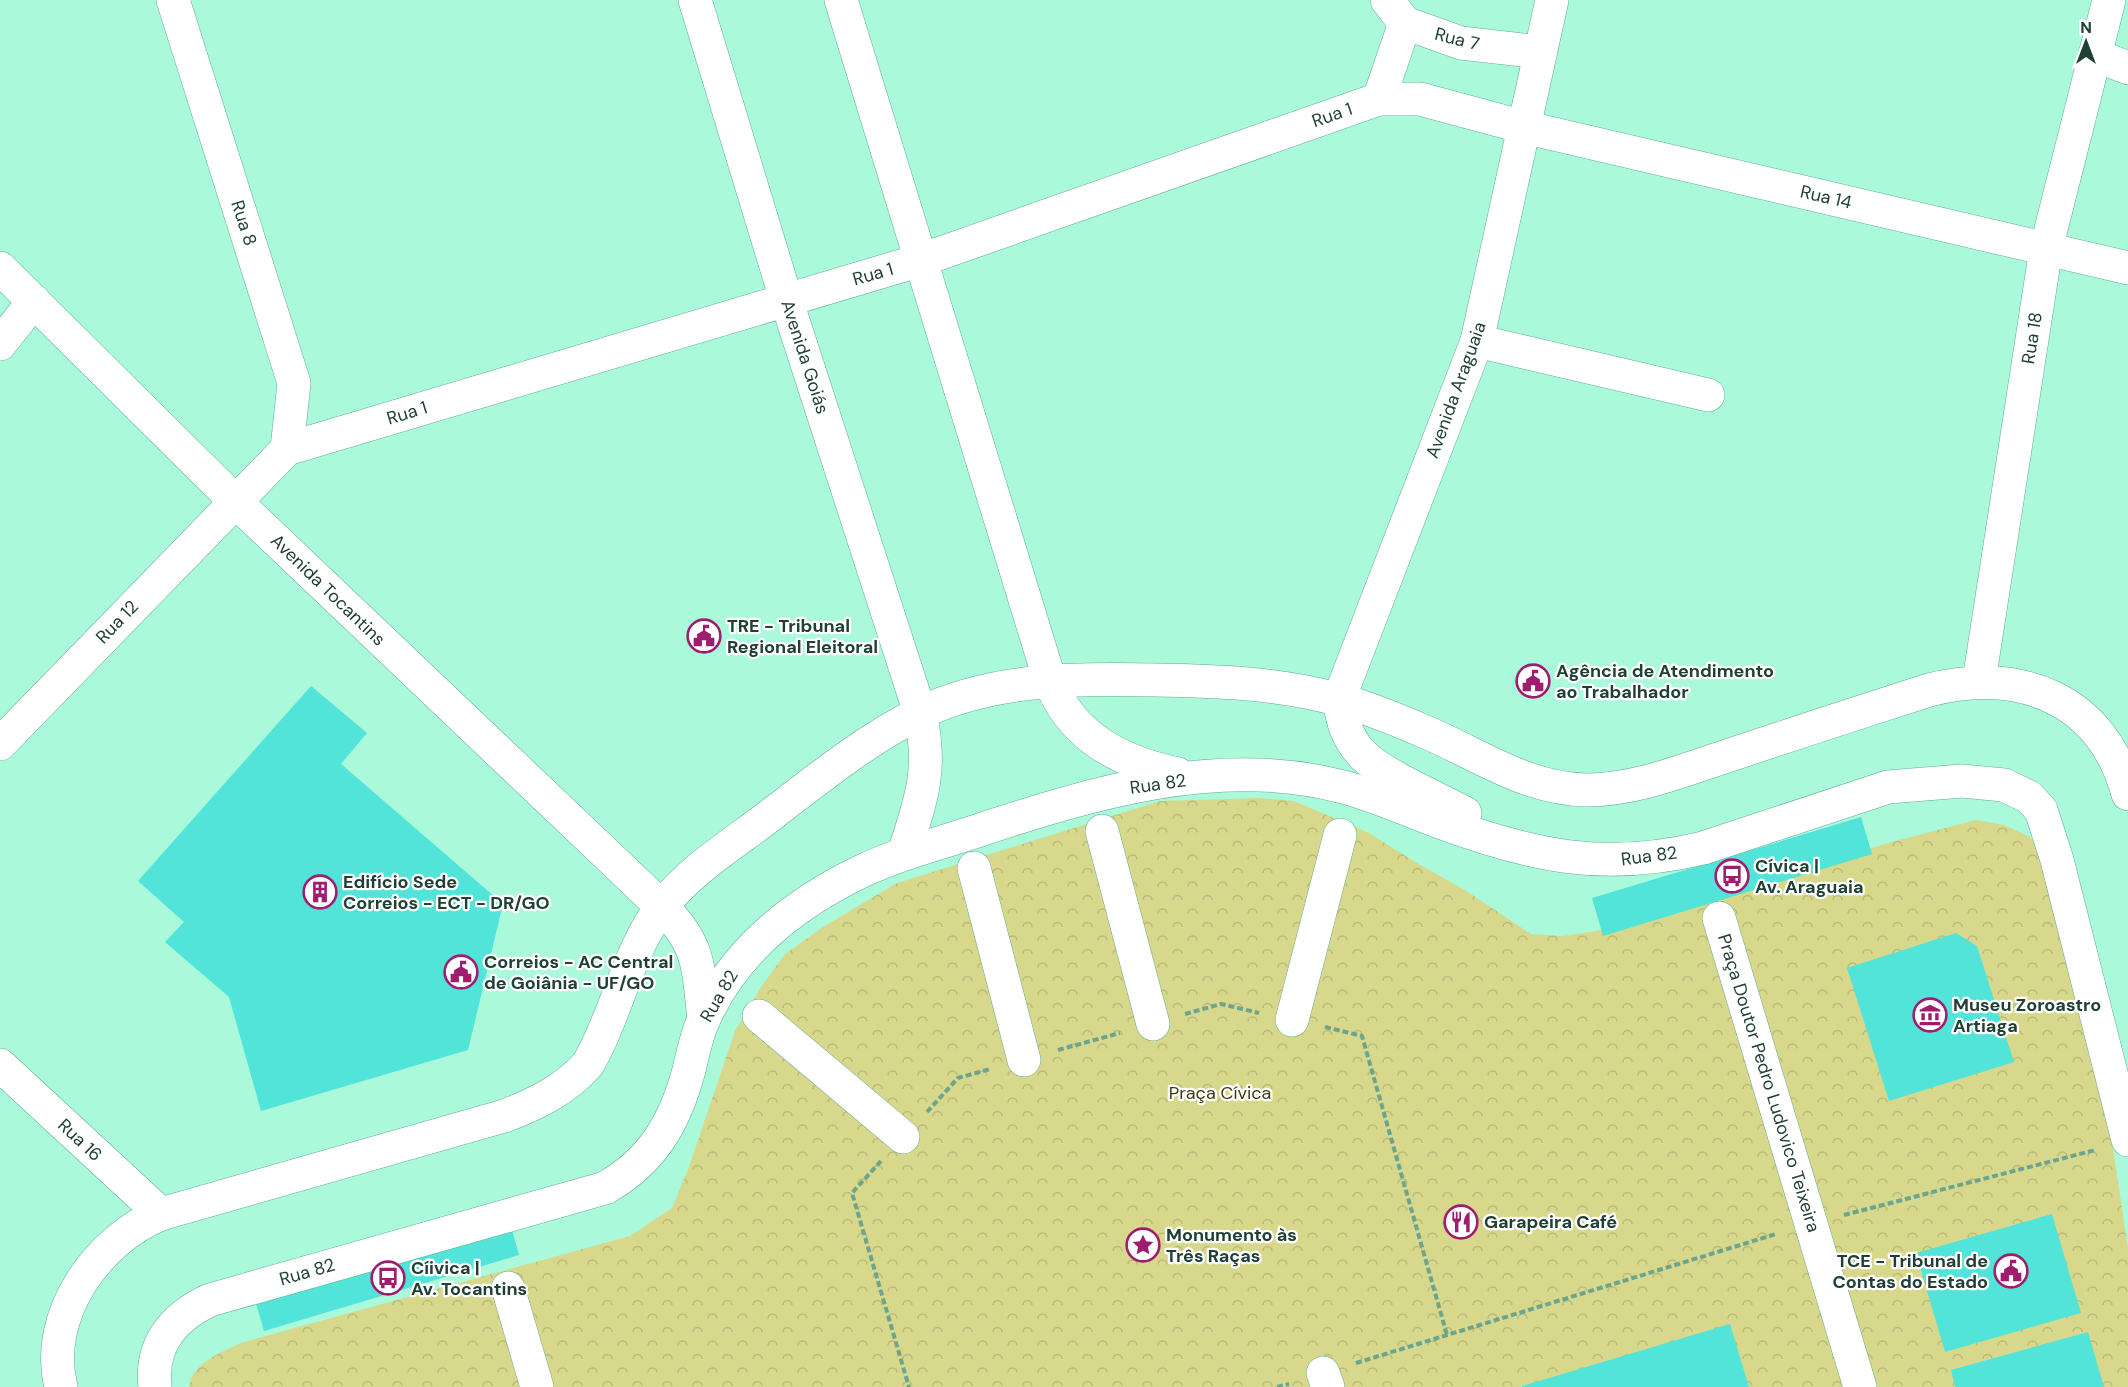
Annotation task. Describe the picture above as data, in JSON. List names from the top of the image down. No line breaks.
{"streets":{"main road":["Rua 7","Rua 1","Rua 14","Rua 8","Rua 18","Avenida Goiás","Avenida Araguaia","Avenida Tocantins","Rua 12","Rua 82","Praça Doutor Pedro Ludovico Teixeira","Rua 16"]},"crossings":[["Rua 7","Avenida Araguaia"],["Rua 1","Rua 14"],["Rua 1","Rua 8"],["Rua 1","Avenida Goiás"],["Rua 1","Avenida Araguaia"],["Rua 1","Avenida Tocantins"],["Rua 1","Rua 12"],["Rua 14","Rua 18"],["Rua 14","Avenida Araguaia"],["Avenida Tocantins","Rua 12"],["Avenida Tocantins","Rua 82"]],"parks":["Praça Cívica"],"places":{"public building":["TRE - Tribunal Regional Eleitoral","Agência de Atendimento ao Trabalhador","Correios - AC Central de Goiânia - UF/GO","TCE - Tribunal de Contas do Estado"],"bus stop":["Cívica | Av. Araguaia","Cíivica | Av. Tocantins"],"building":["Edifício Sede Correios - ECT - DR/GO"],"museum":["Museu Zoroastro Artiaga"],"restaurant":["Garapeira Café"],"place":["Monumento às Três Raças"]},"north":"top"}
